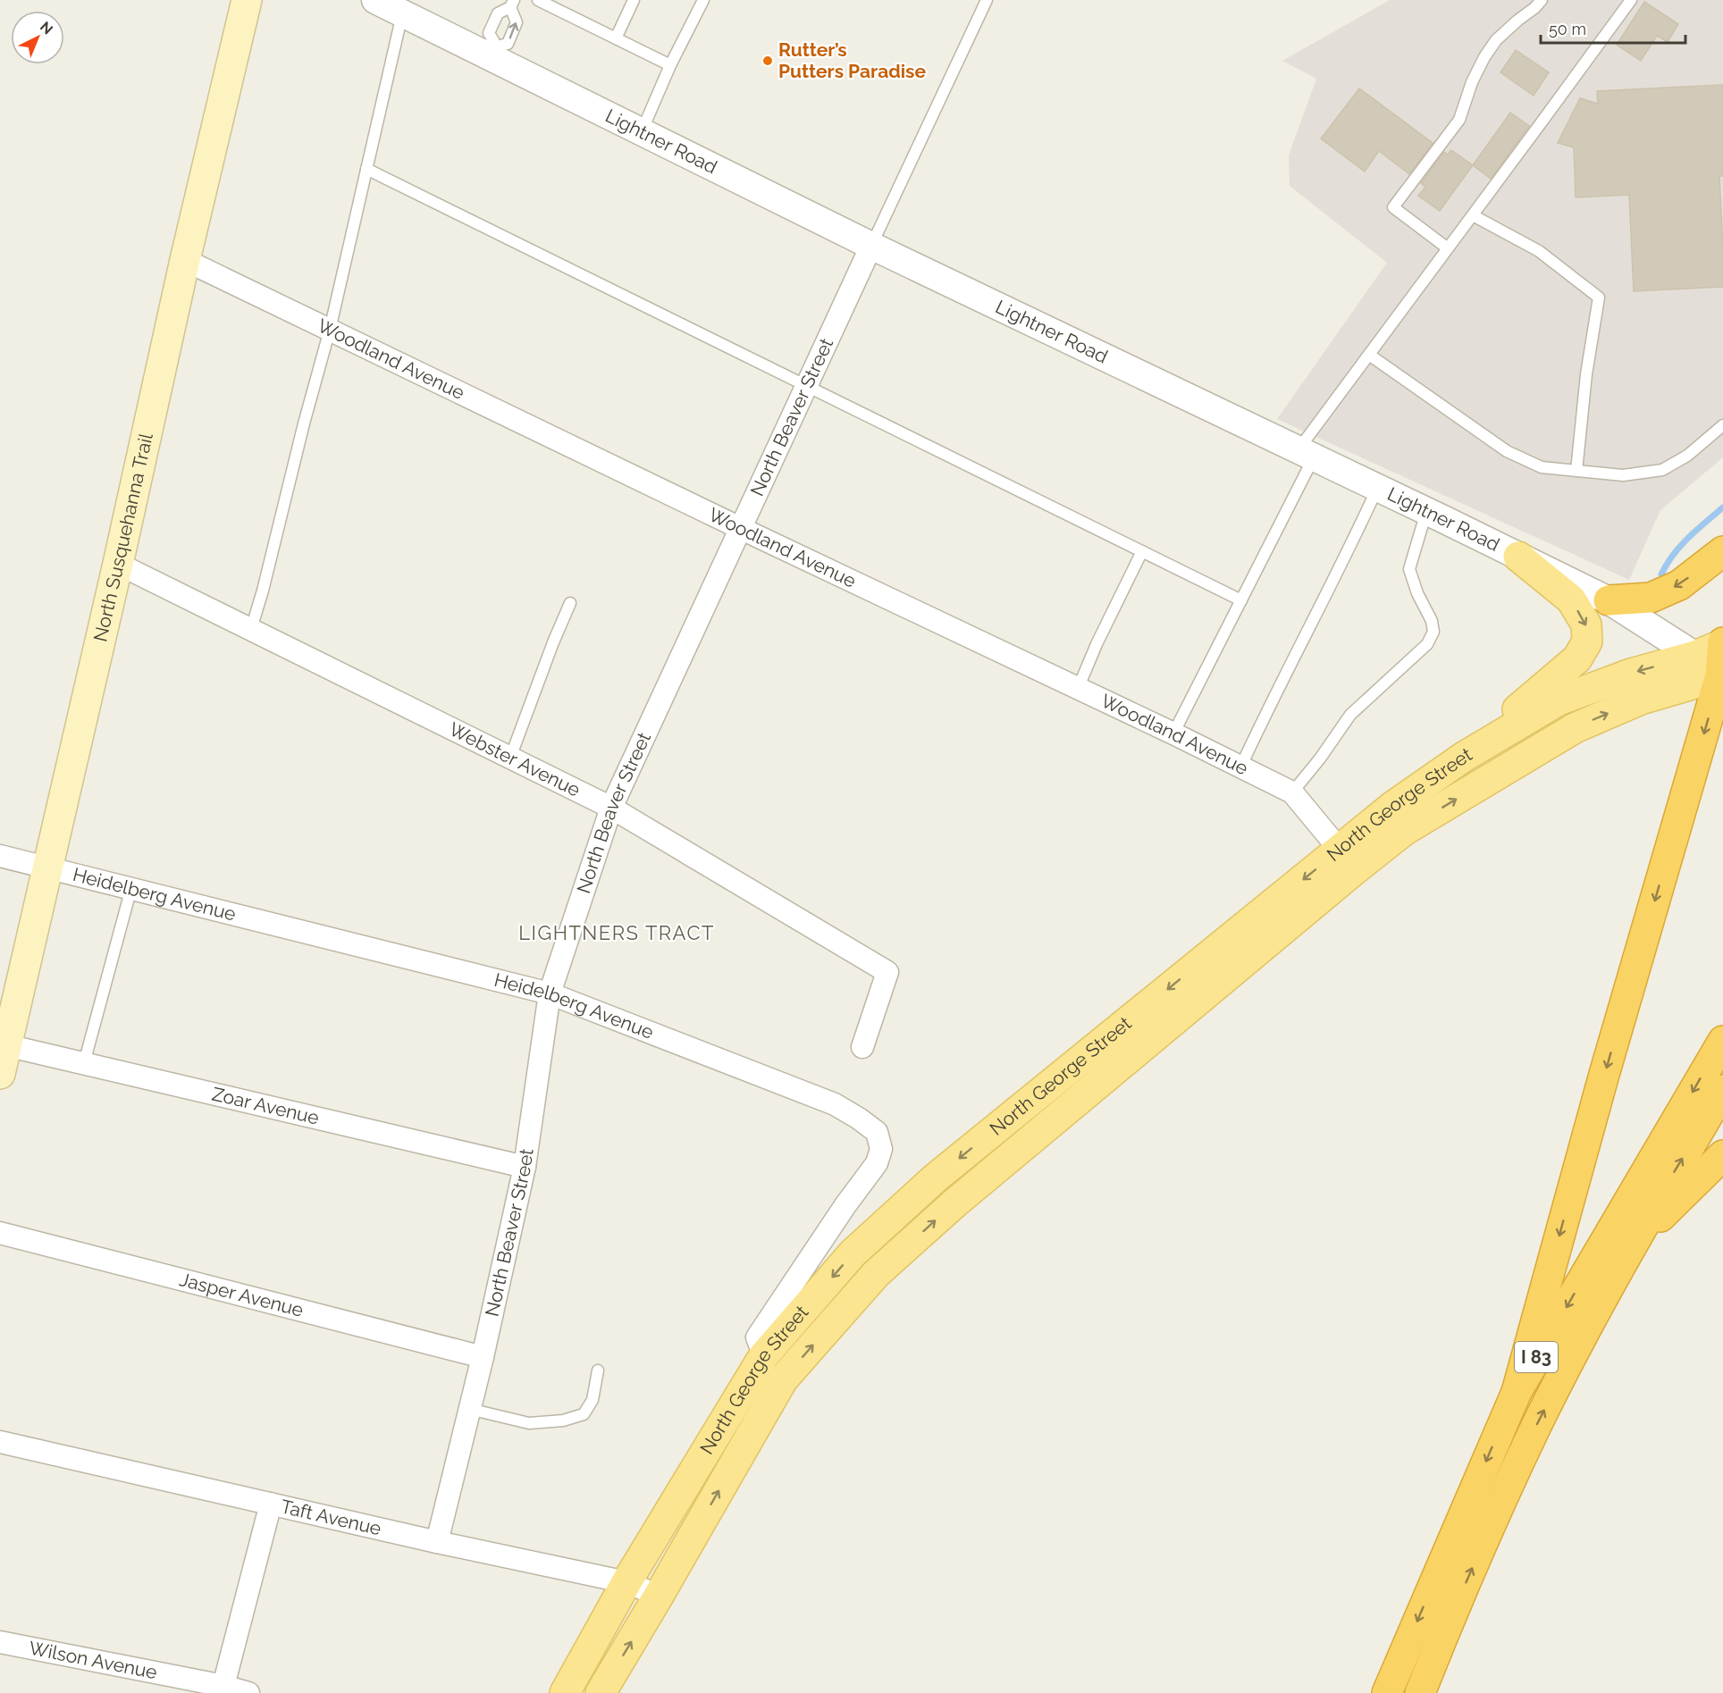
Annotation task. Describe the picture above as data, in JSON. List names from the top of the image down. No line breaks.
{"streets":{"highway":["I 83"],"main road":["North Susquehanna Trail","North George Street"],"street":["Lightner Road","Woodland Avenue","North Beaver Street","Webster Avenue","Heidelberg Avenue","Zoar Avenue","Jasper Avenue","Taft Avenue","Wilson Avenue"]},"crossings":[["Lightner Road","North Beaver Street"],["Lightner Road","North George Street"],["Woodland Avenue","North Beaver Street"],["Woodland Avenue","North Susquehanna Trail"],["Woodland Avenue","North George Street"],["North Beaver Street","Webster Avenue"],["North Beaver Street","Heidelberg Avenue"],["North Beaver Street","Zoar Avenue"],["North Beaver Street","Jasper Avenue"],["North Beaver Street","Taft Avenue"],["North Susquehanna Trail","Webster Avenue"],["North Susquehanna Trail","Heidelberg Avenue"],["North Susquehanna Trail","Zoar Avenue"],["North George Street","Heidelberg Avenue"],["North George Street","Taft Avenue"]],"districts":["LIGHTNERS TRACT"],"places":["Rutter’s Putters Paradise"],"scale_bar":"50 m","north":"top right"}
